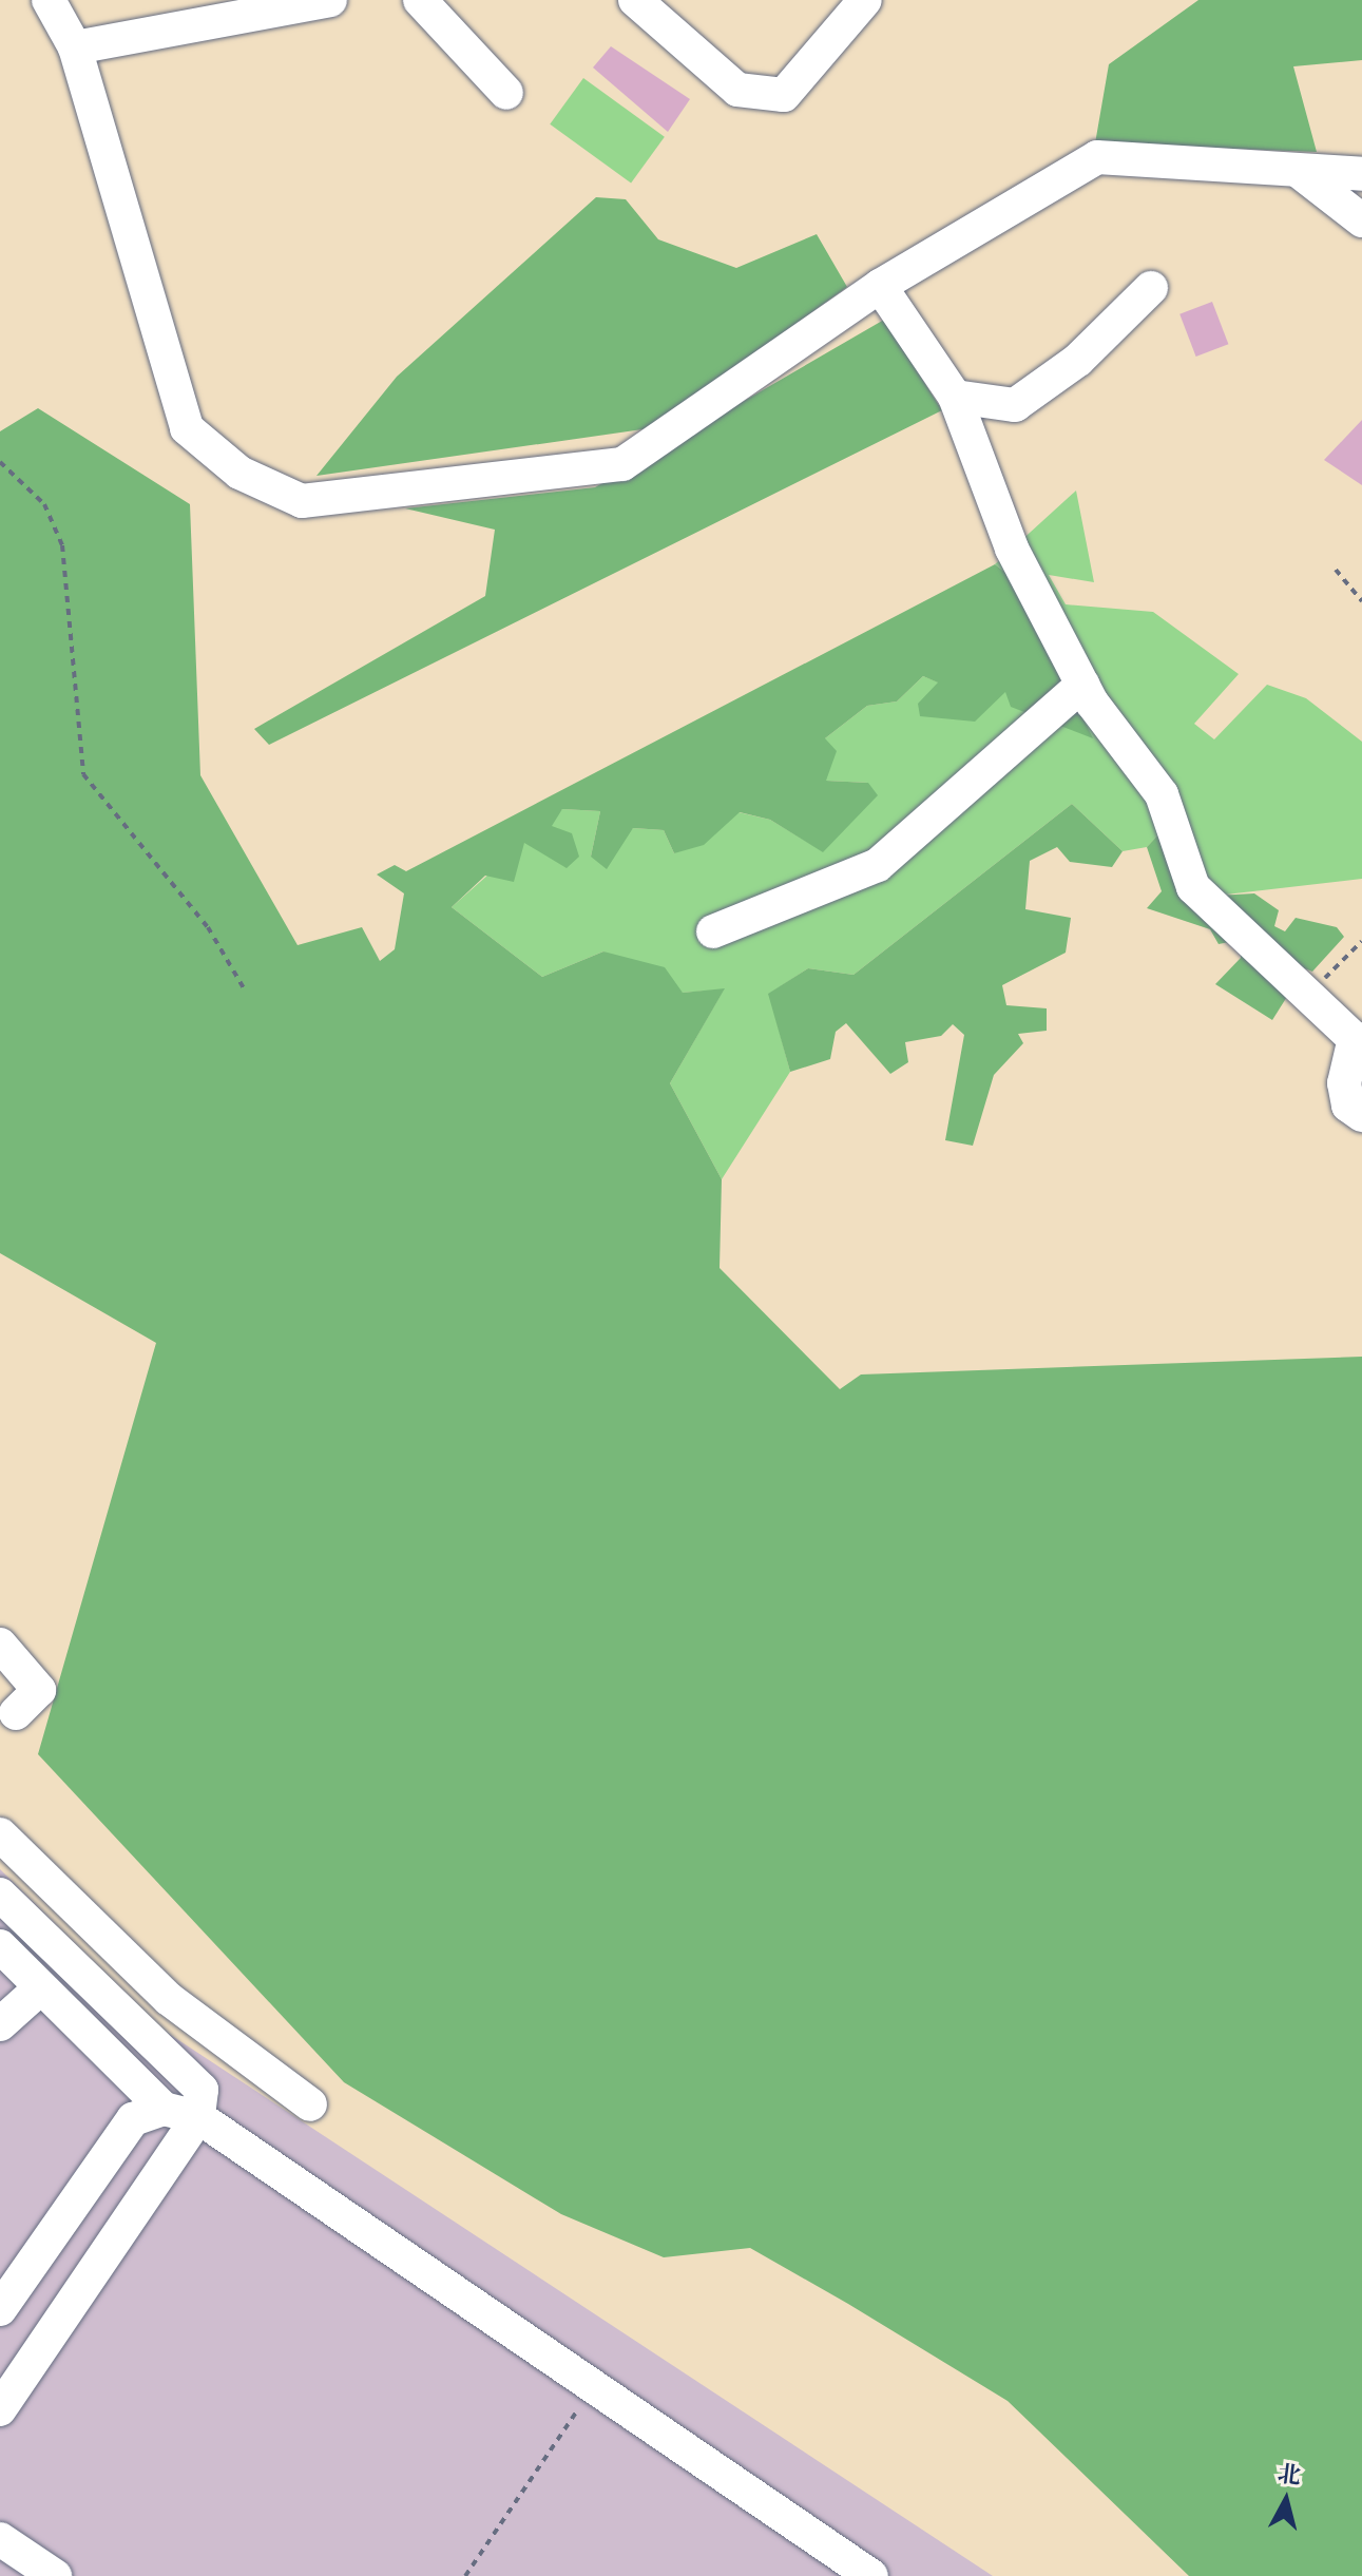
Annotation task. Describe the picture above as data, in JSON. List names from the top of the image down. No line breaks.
{"north":"top"}
